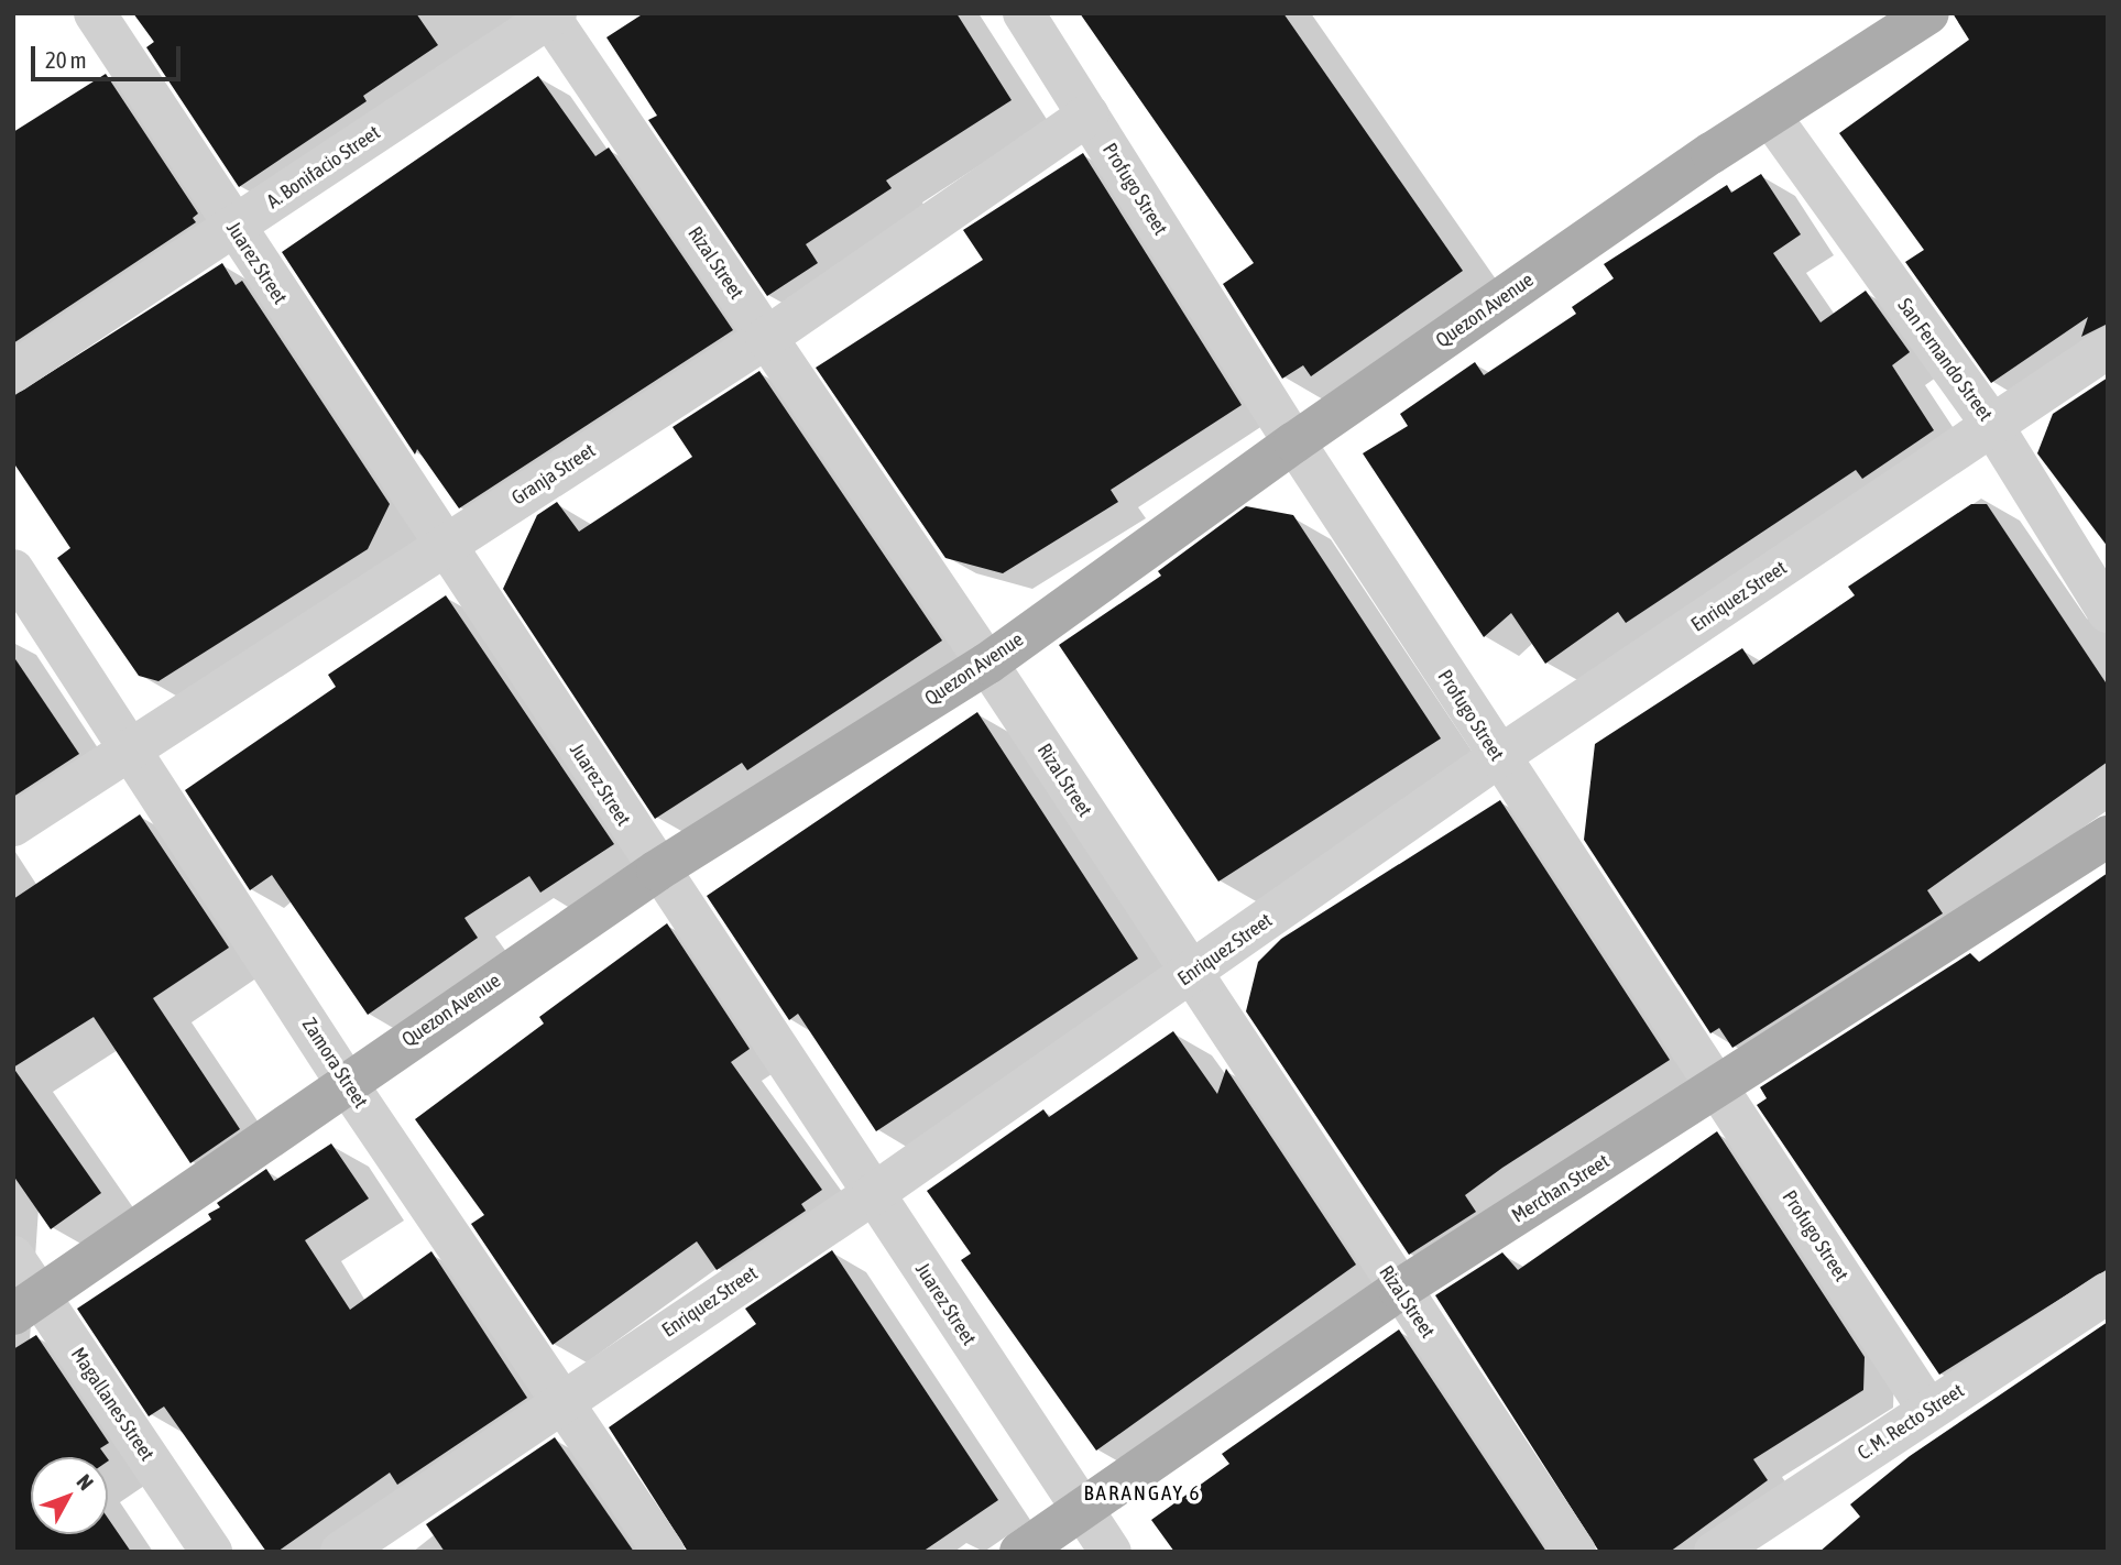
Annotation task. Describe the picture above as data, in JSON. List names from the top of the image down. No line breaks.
{"streets":{"main road":["Quezon Avenue","Merchan Street"],"street":["A. Bonifacio Street","Profugo Street","Juarez Street","Rizal Street","San Fernando Street","Granja Street","Enriquez Street","Zamora Street","Magallanes Street","C. M. Recto Street"]},"crossings":[["A. Bonifacio Street","Juarez Street"],["A. Bonifacio Street","Rizal Street"],["Profugo Street","Quezon Avenue"],["Profugo Street","Granja Street"],["Profugo Street","Enriquez Street"],["Profugo Street","Merchan Street"],["Profugo Street","C. M. Recto Street"],["Juarez Street","Quezon Avenue"],["Juarez Street","Granja Street"],["Juarez Street","Enriquez Street"],["Juarez Street","Merchan Street"],["Rizal Street","Quezon Avenue"],["Rizal Street","Granja Street"],["Rizal Street","Enriquez Street"],["Rizal Street","Merchan Street"],["Quezon Avenue","San Fernando Street"],["Quezon Avenue","Zamora Street"],["Quezon Avenue","Magallanes Street"],["San Fernando Street","Enriquez Street"],["Granja Street","Zamora Street"],["Enriquez Street","Zamora Street"]],"districts":["BARANGAY 6"],"scale_bar":"20 m","north":"top right"}
